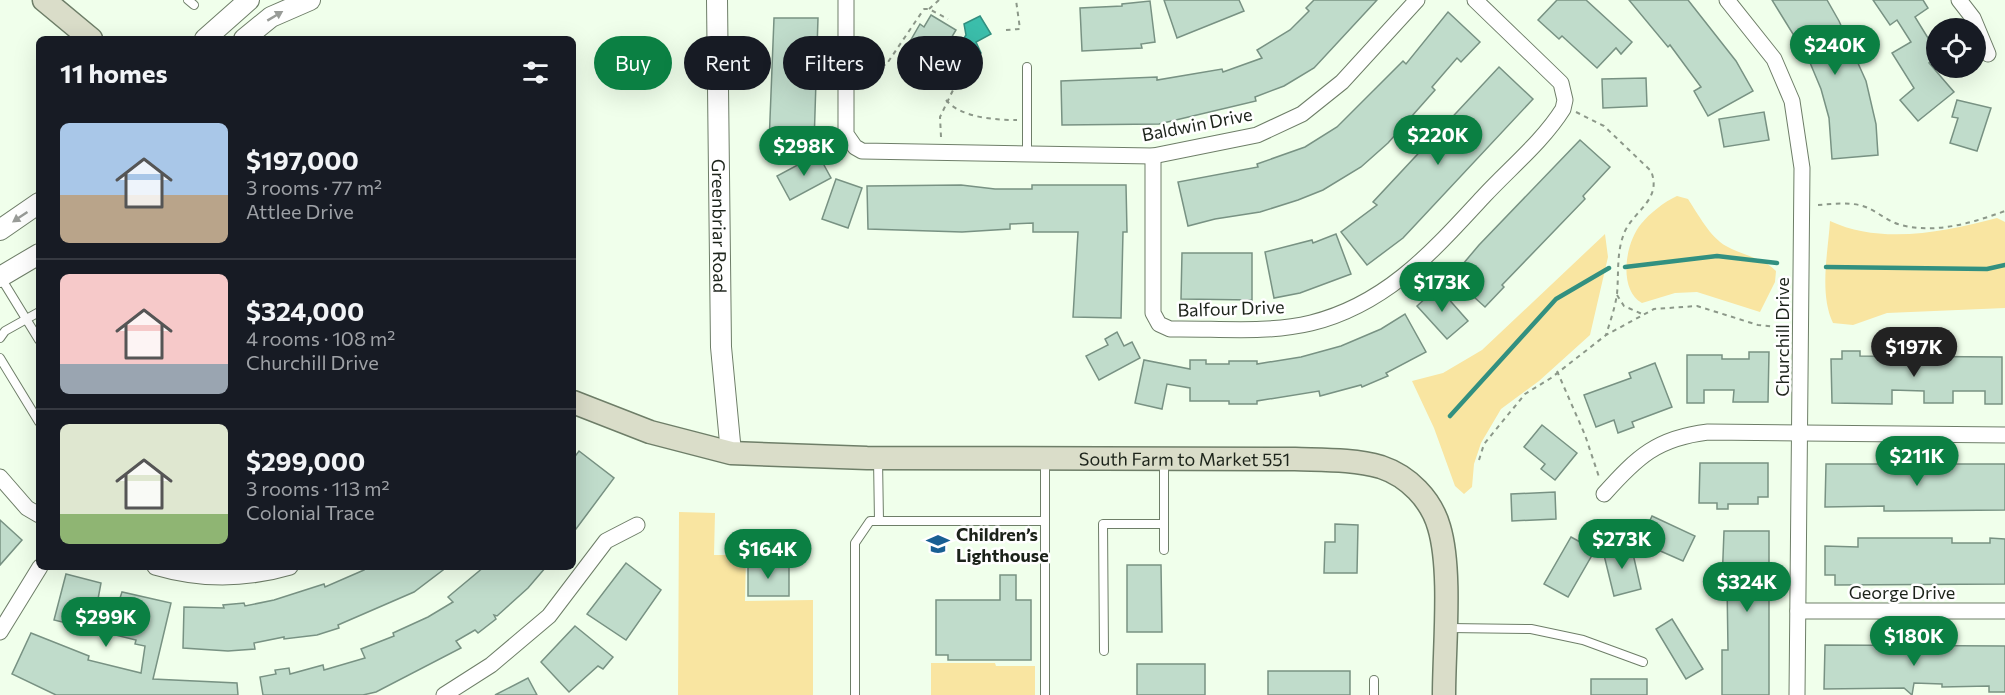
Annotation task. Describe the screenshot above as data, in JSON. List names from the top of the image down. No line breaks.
{"streets":{"main road":["South Farm to Market 551"],"street":["Baldwin Drive","Greenbriar Road","Balfour Drive","Churchill Drive","George Drive"]},"crossings":[["Baldwin Drive","Balfour Drive"],["Greenbriar Road","South Farm to Market 551"],["Churchill Drive","George Drive"]],"places":{"school or university":["Children’s Lighthouse"]},"page":{"price":["$240K","$220K","$298K","$173K","$197K","$211K","$273K","$164K","$324K","$299K","$180K"],"chip":["Buy","Rent","Filters","New"],"heading":"11 homes","list":[{"name":"$197,000","note":"3 rooms · 77 m² · Attlee Drive"},{"name":"$324,000","note":"4 rooms · 108 m² · Churchill Drive"},{"name":"$299,000","note":"3 rooms · 113 m² · Colonial Trace"}]}}
